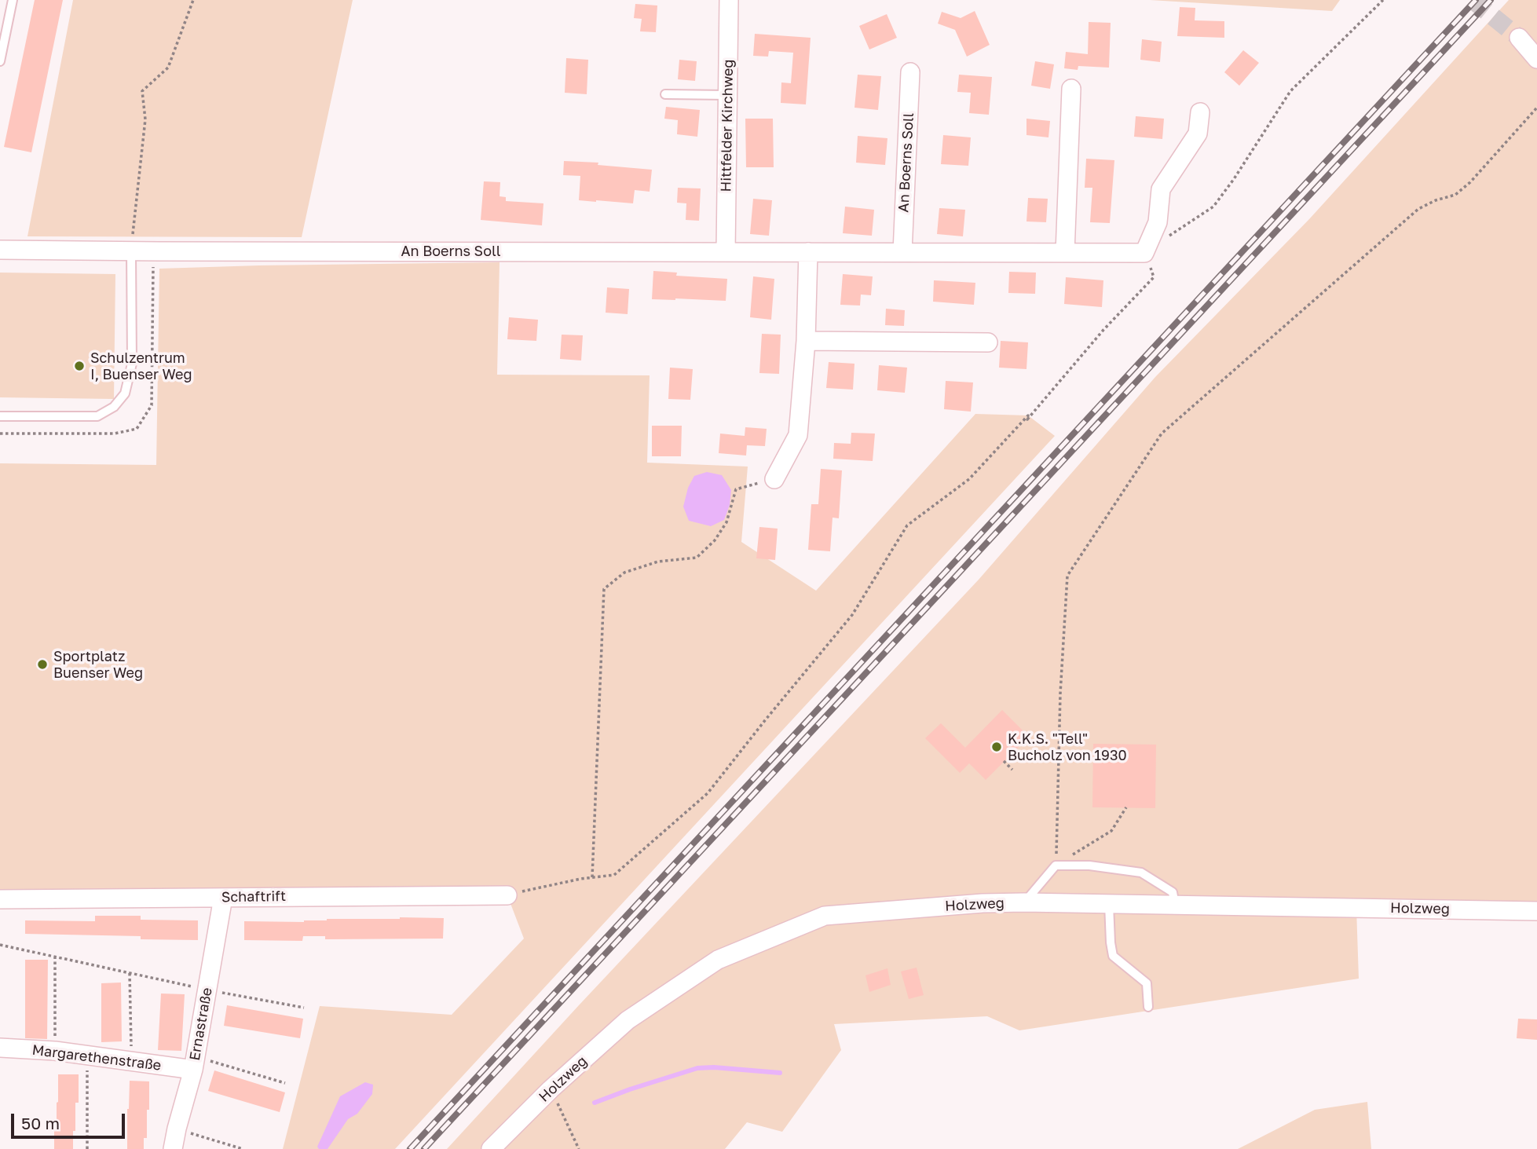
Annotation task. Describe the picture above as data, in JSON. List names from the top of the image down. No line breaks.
{"streets":{"street":["Hittfelder Kirchweg","An Boerns Soll","Schaftrift","Holzweg","Ernastraße","Margarethenstraße"]},"crossings":[["Hittfelder Kirchweg","An Boerns Soll"],["Schaftrift","Ernastraße"],["Ernastraße","Margarethenstraße"]],"places":["Schulzentrum I, Buenser Weg","Sportplatz Buenser Weg","K.K.S. \"Tell\" Bucholz von 1930"],"scale_bar":"50 m"}
